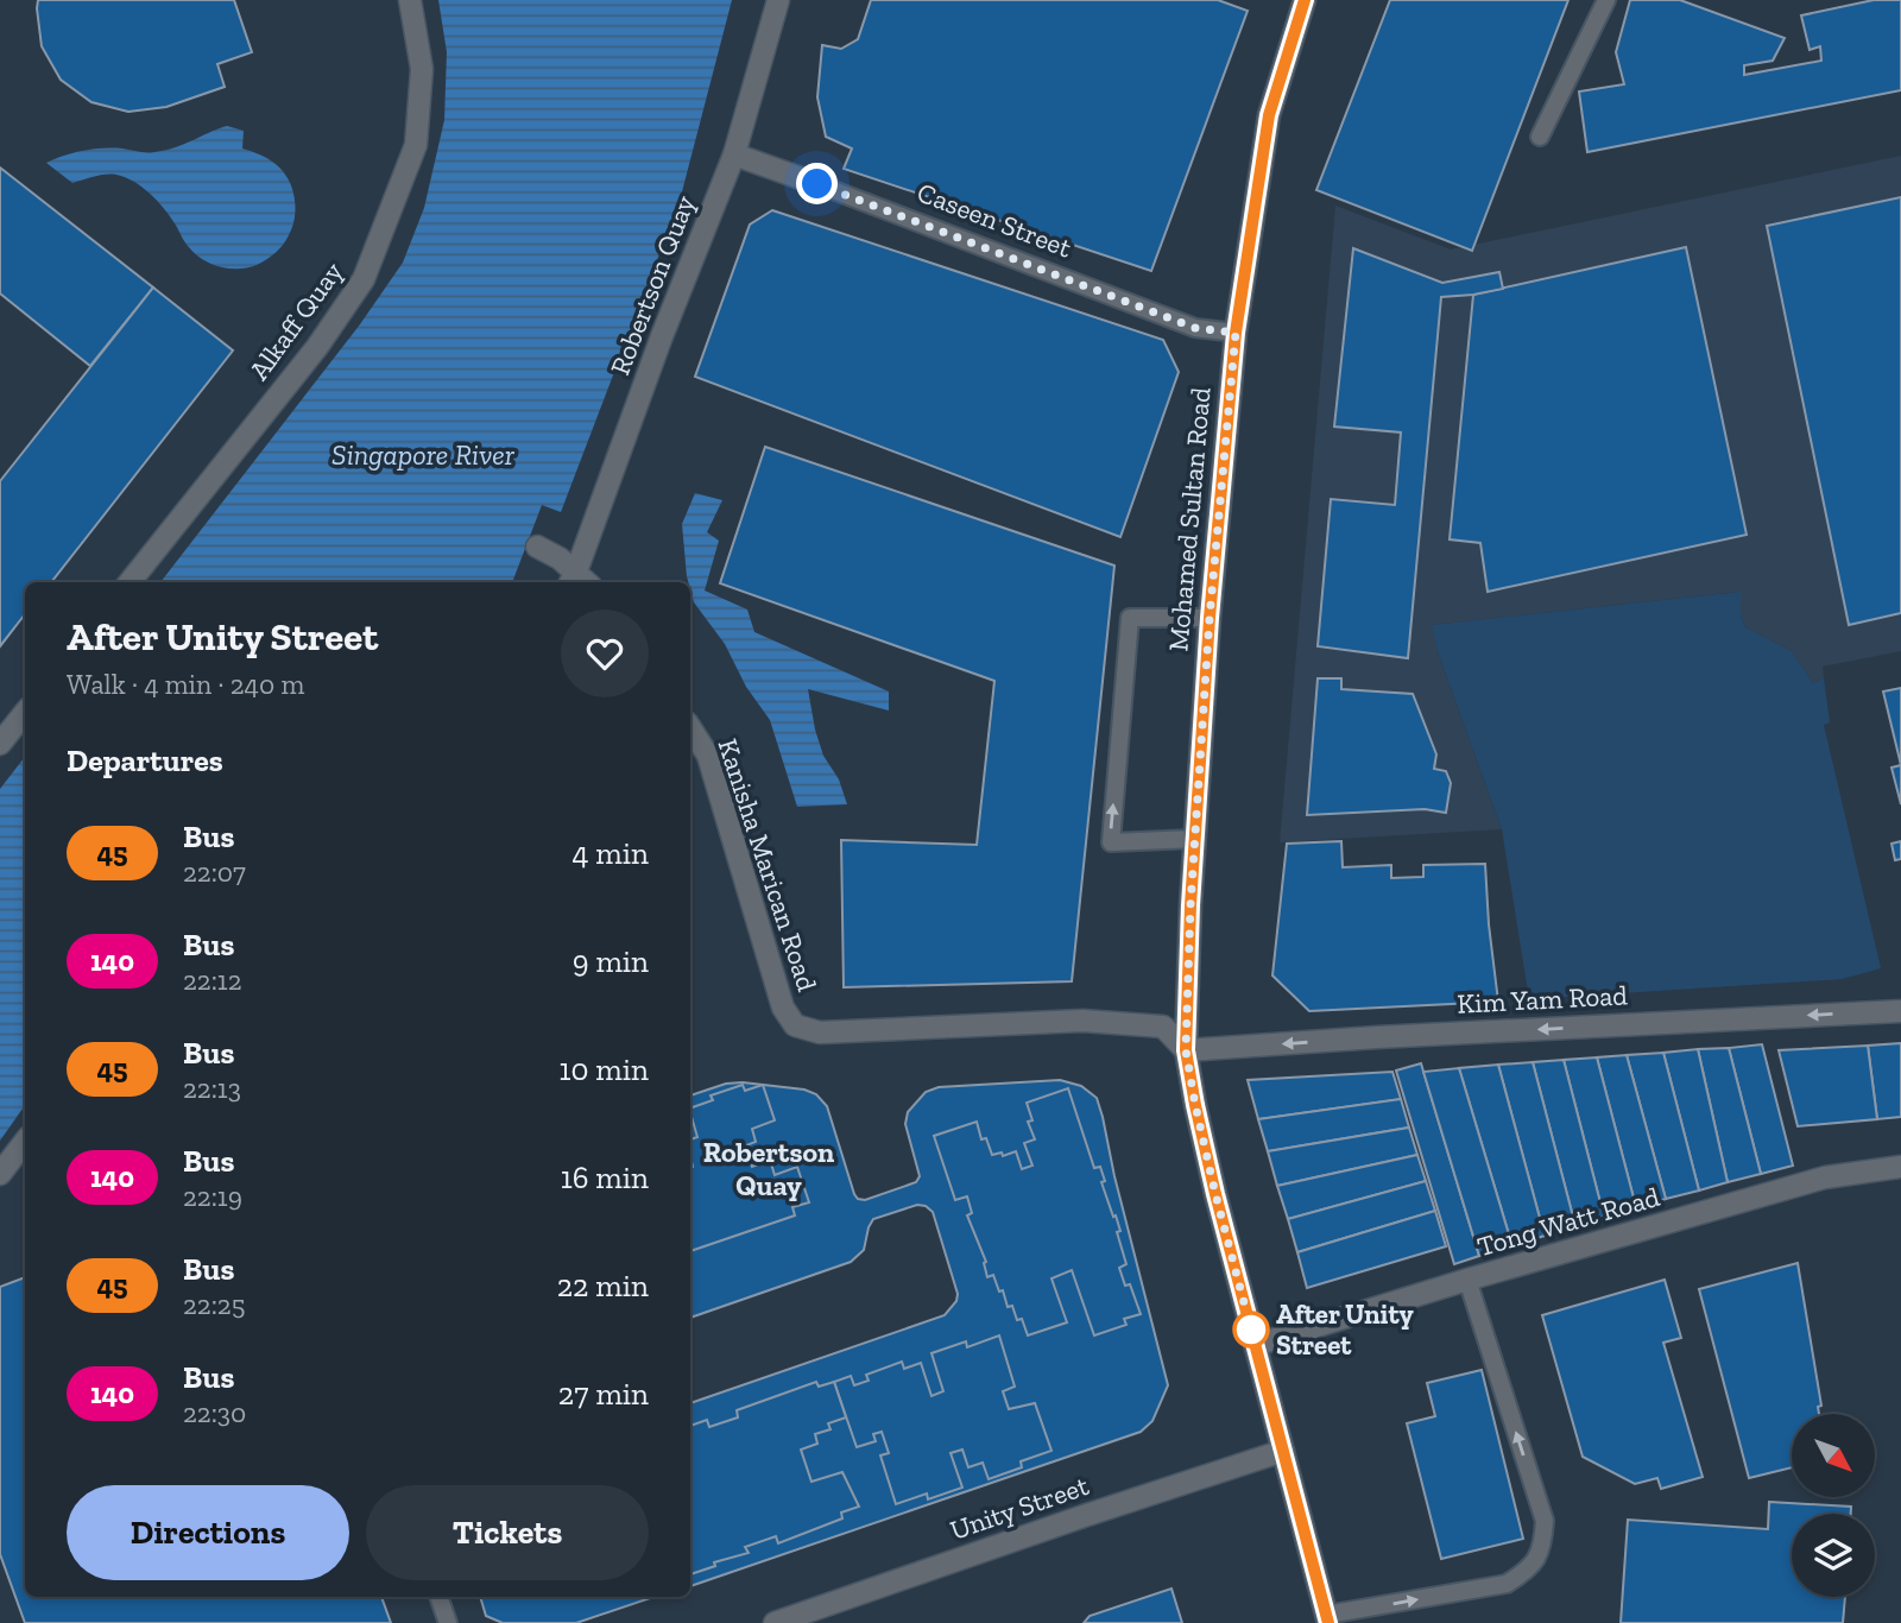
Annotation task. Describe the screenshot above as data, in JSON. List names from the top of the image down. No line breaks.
{"streets":{"street":["Caseen Street","Robertson Quay","Alkaff Quay","Mohamed Sultan Road","Kanisha Marican Road","Kim Yam Road","Tong Watt Road","Unity Street"]},"crossings":[["Caseen Street","Robertson Quay"],["Caseen Street","Mohamed Sultan Road"],["Mohamed Sultan Road","Kanisha Marican Road"],["Mohamed Sultan Road","Kim Yam Road"],["Mohamed Sultan Road","Tong Watt Road"],["Mohamed Sultan Road","Unity Street"],["Kanisha Marican Road","Kim Yam Road"]],"one_way":["Kim Yam Road"],"districts":["Robertson Quay"],"water":["Singapore River"],"places":["After Unity Street"],"lines":["bus line 45"],"north":"bottom right","page":{"heading":[["After Unity Street","Walk · 4 min · 240 m"],"Departures"],"list":[{"mark":"45","name":"Bus","note":"22:07","value":"4 min"},{"mark":"140","name":"Bus","note":"22:12","value":"9 min"},{"mark":"45","name":"Bus","note":"22:13","value":"10 min"},{"mark":"140","name":"Bus","note":"22:19","value":"16 min"},{"mark":"45","name":"Bus","note":"22:25","value":"22 min"},{"mark":"140","name":"Bus","note":"22:30","value":"27 min"}],"buttons":["Directions","Tickets"]}}
